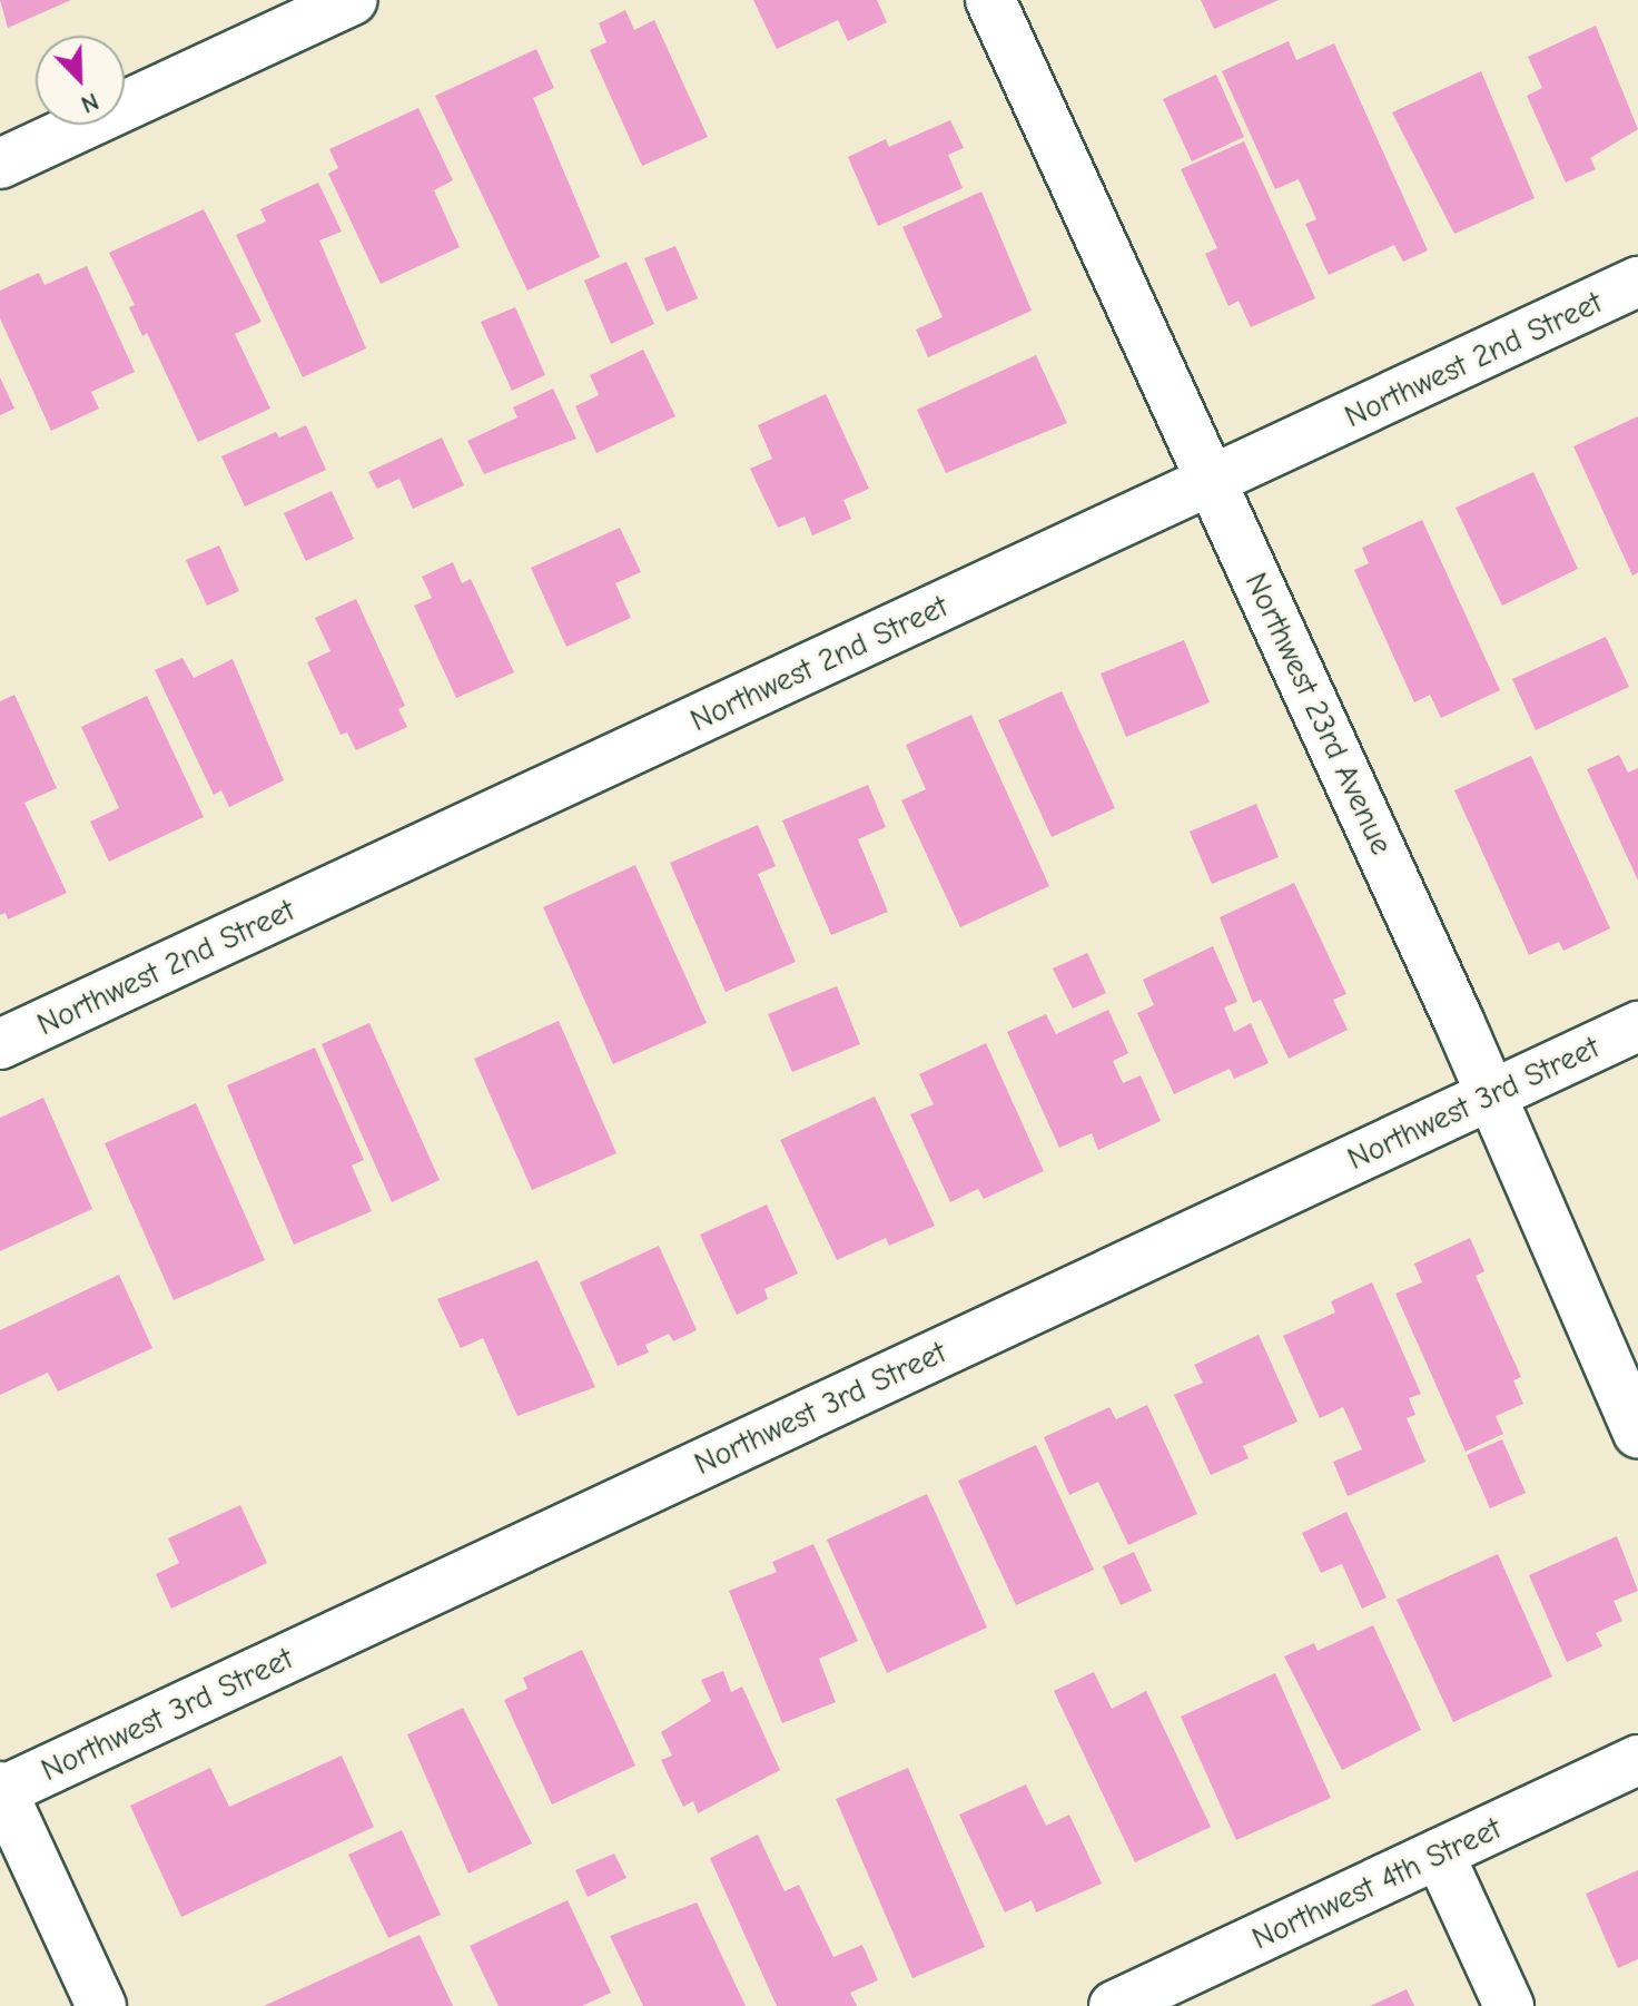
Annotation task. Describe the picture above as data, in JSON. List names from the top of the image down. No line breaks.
{"streets":{"street":["Northwest 2nd Street","Northwest 23rd Avenue","Northwest 3rd Street","Northwest 4th Street"]},"crossings":[["Northwest 2nd Street","Northwest 23rd Avenue"],["Northwest 23rd Avenue","Northwest 3rd Street"]],"north":"bottom right"}
